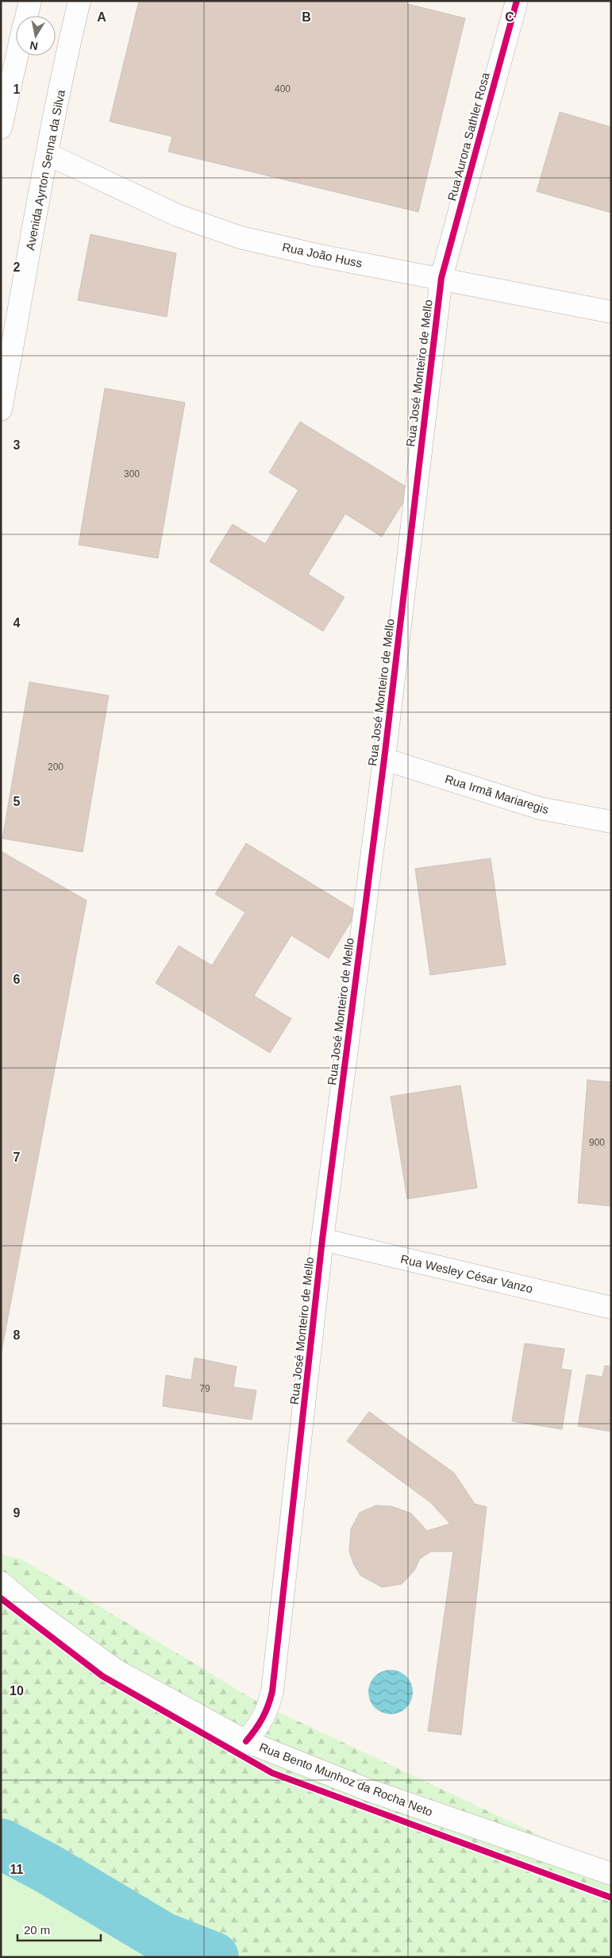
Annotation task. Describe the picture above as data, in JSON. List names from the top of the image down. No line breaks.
{"streets":{"street":["Rua Aurora Sathler Rosa","Avenida Ayrton Senna da Silva","Rua João Huss","Rua José Monteiro de Mello","Rua Irmã Mariaregis","Rua Wesley César Vanzo","Rua Bento Munhoz da Rocha Neto"]},"crossings":[["Rua Aurora Sathler Rosa","Rua João Huss"],["Rua Aurora Sathler Rosa","Rua José Monteiro de Mello"],["Avenida Ayrton Senna da Silva","Rua João Huss"],["Rua João Huss","Rua José Monteiro de Mello"],["Rua José Monteiro de Mello","Rua Irmã Mariaregis"],["Rua José Monteiro de Mello","Rua Wesley César Vanzo"],["Rua José Monteiro de Mello","Rua Bento Munhoz da Rocha Neto"]],"house_numbers":["400","300","200","900","79"],"scale_bar":"20 m","north":"bottom","grid":{"columns":["A","B","C"],"rows":["1","2","3","4","5","6","7","8","9","10","11"]}}
